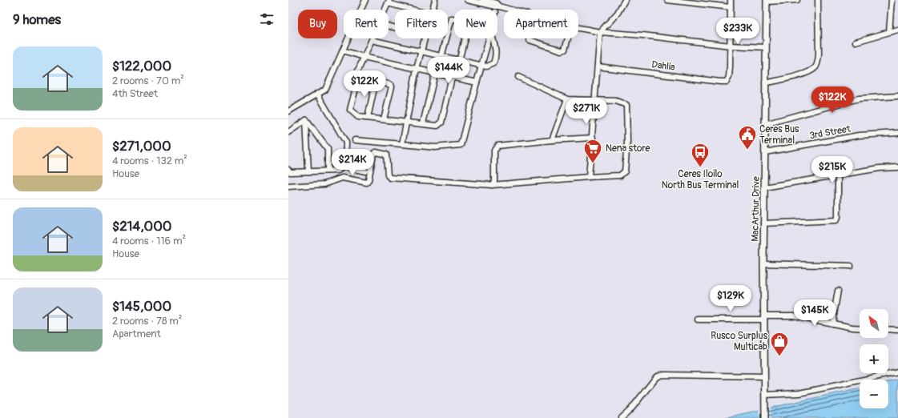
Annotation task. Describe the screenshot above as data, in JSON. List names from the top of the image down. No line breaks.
{"streets":{"main road":["MacArthur Drive"],"street":["Dahlia","3rd Street"]},"crossings":[["3rd Street","MacArthur Drive"]],"places":{"public building":["Ceres Bus Terminal"],"supermarket":["Nena store"],"bus stop":["Ceres Iloilo North Bus Terminal"],"shop":["Rusco Surplus Multicab"]},"north":"top left","page":{"heading":"9 homes","chip":["Buy","Rent","Filters","New","Apartment"],"price":["$233K","$144K","$122K","$122K","$271K","$214K","$215K","$129K","$145K"],"list":[{"name":"$122,000","note":"2 rooms · 70 m² · 4th Street"},{"name":"$271,000","note":"4 rooms · 132 m² · House"},{"name":"$214,000","note":"4 rooms · 116 m² · House"},{"name":"$145,000","note":"2 rooms · 78 m² · Apartment"}],"map_buttons":["+","−"]}}
